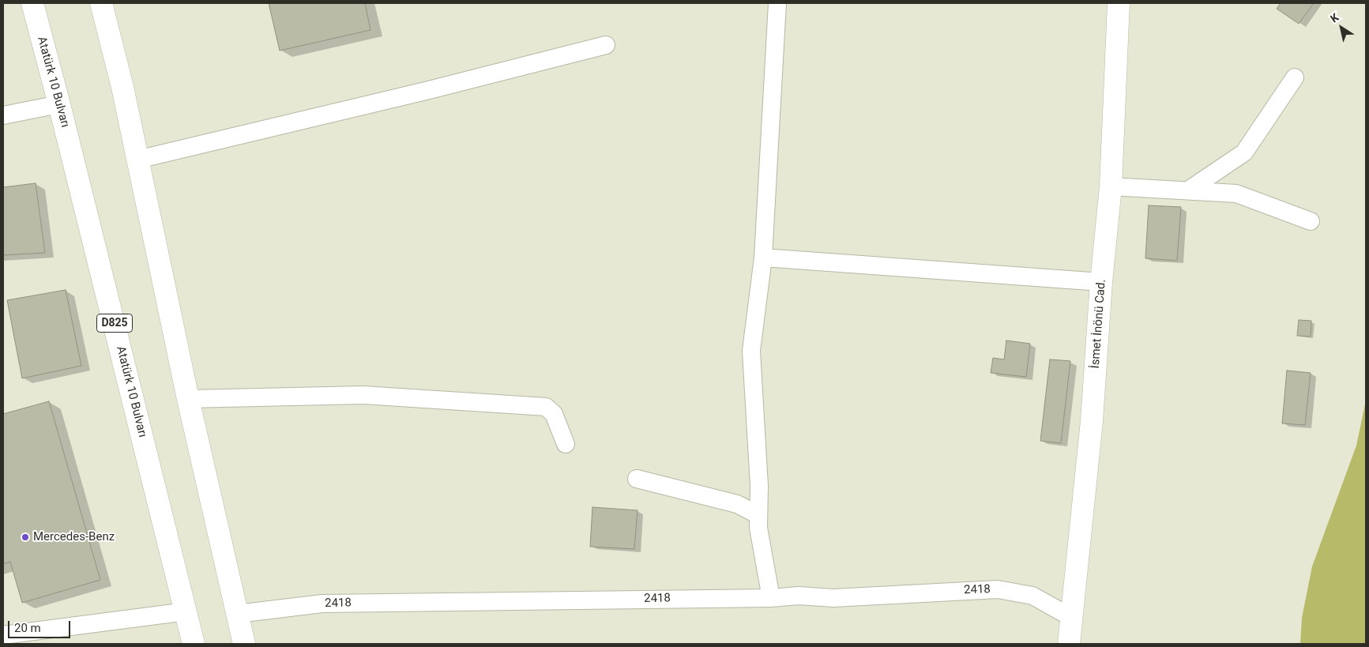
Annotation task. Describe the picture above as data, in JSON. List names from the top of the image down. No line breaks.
{"streets":{"main road":["Atatürk 10 Bulvarı","D825","İsmet İnönü Cad."],"street":["2418"]},"crossings":[["İsmet İnönü Cad.","2418"]],"places":["Mercedes-Benz"],"scale_bar":"20 m","north":"top left"}
